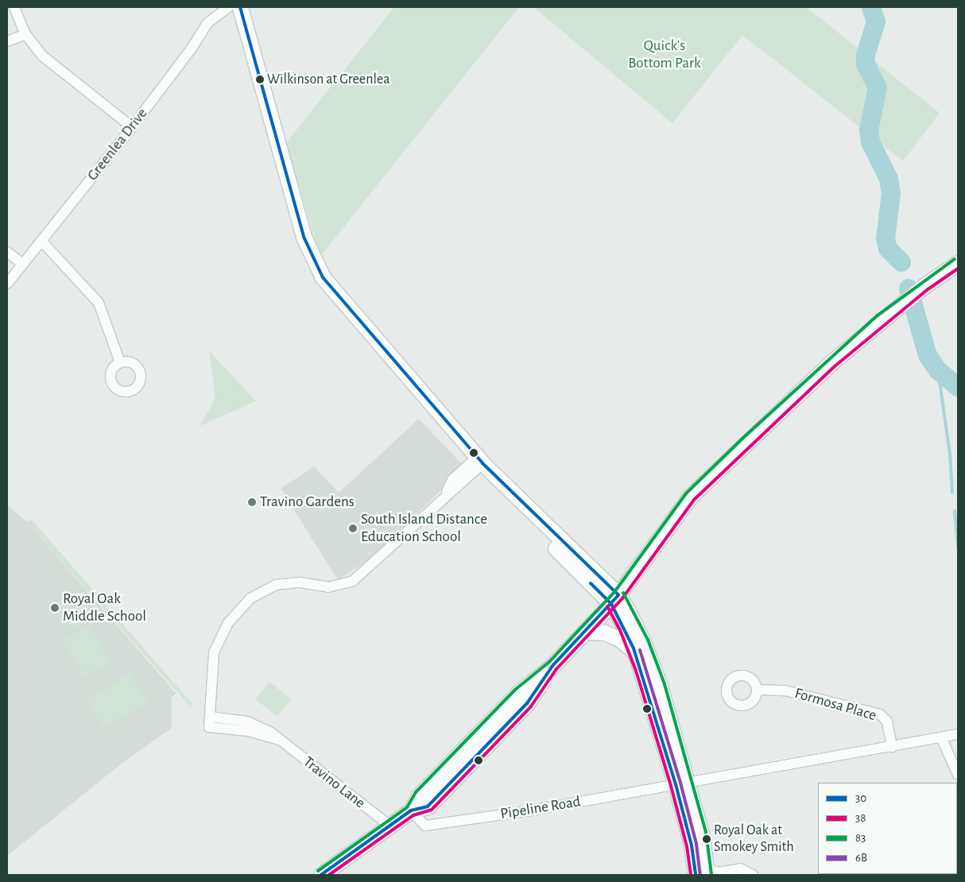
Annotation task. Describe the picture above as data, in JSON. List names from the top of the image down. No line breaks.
{"streets":{"street":["Greenlea Drive","Formosa Place","Travino Lane","Pipeline Road"]},"parks":["Quick's Bottom Park"],"places":["Wilkinson at Greenlea","Travino Gardens","South Island Distance Education School","Royal Oak Middle School","Royal Oak at Smokey Smith"],"lines":["transit line 30","transit line 83","transit line 38","transit line 6B"],"legend":["30","38","83","6B"]}
